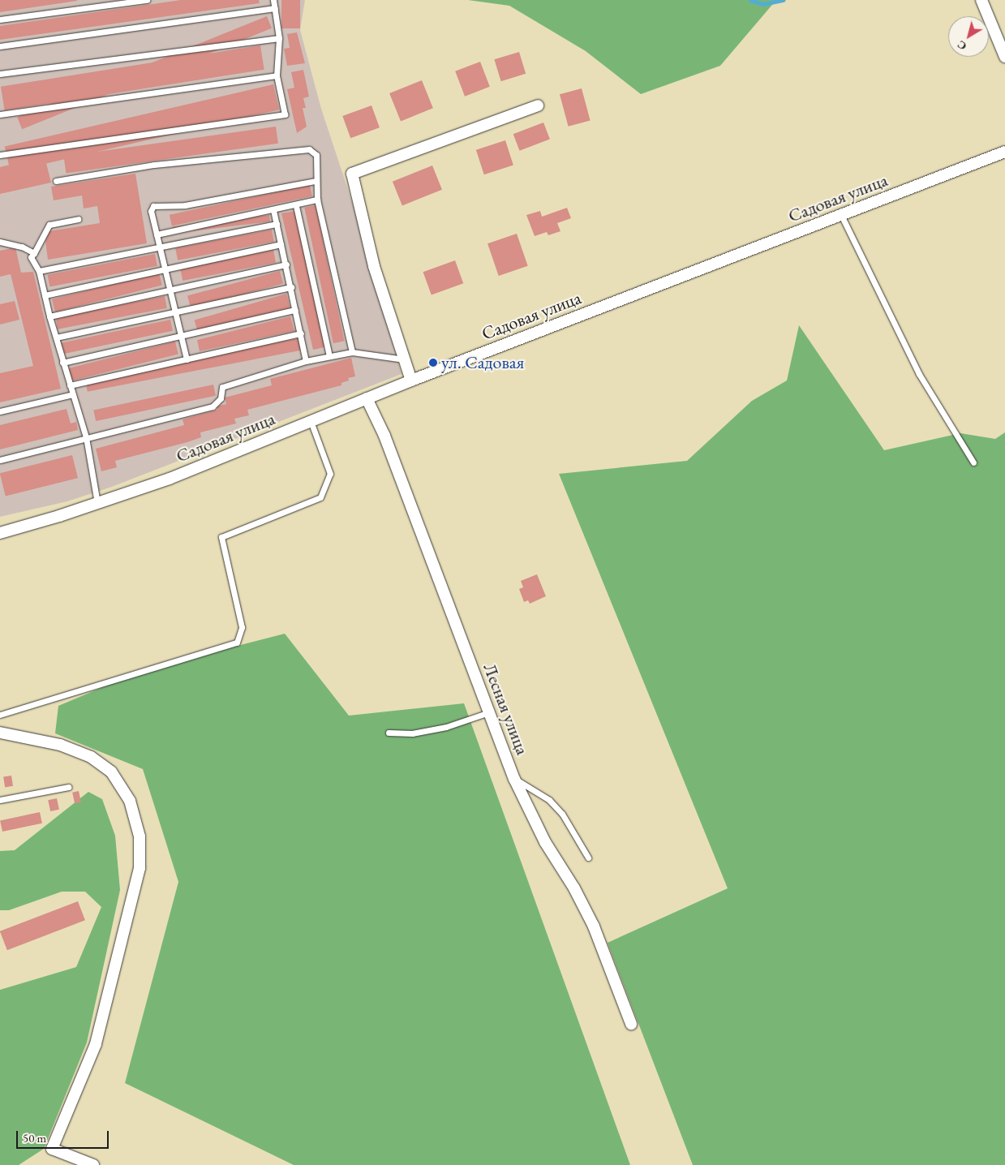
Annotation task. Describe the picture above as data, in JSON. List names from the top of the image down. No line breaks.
{"streets":{"street":["Садовая улица","Лесная улица"]},"crossings":[["Садовая улица","Лесная улица"]],"places":["ул. Садовая"],"scale_bar":"50 m","north":"bottom left"}
